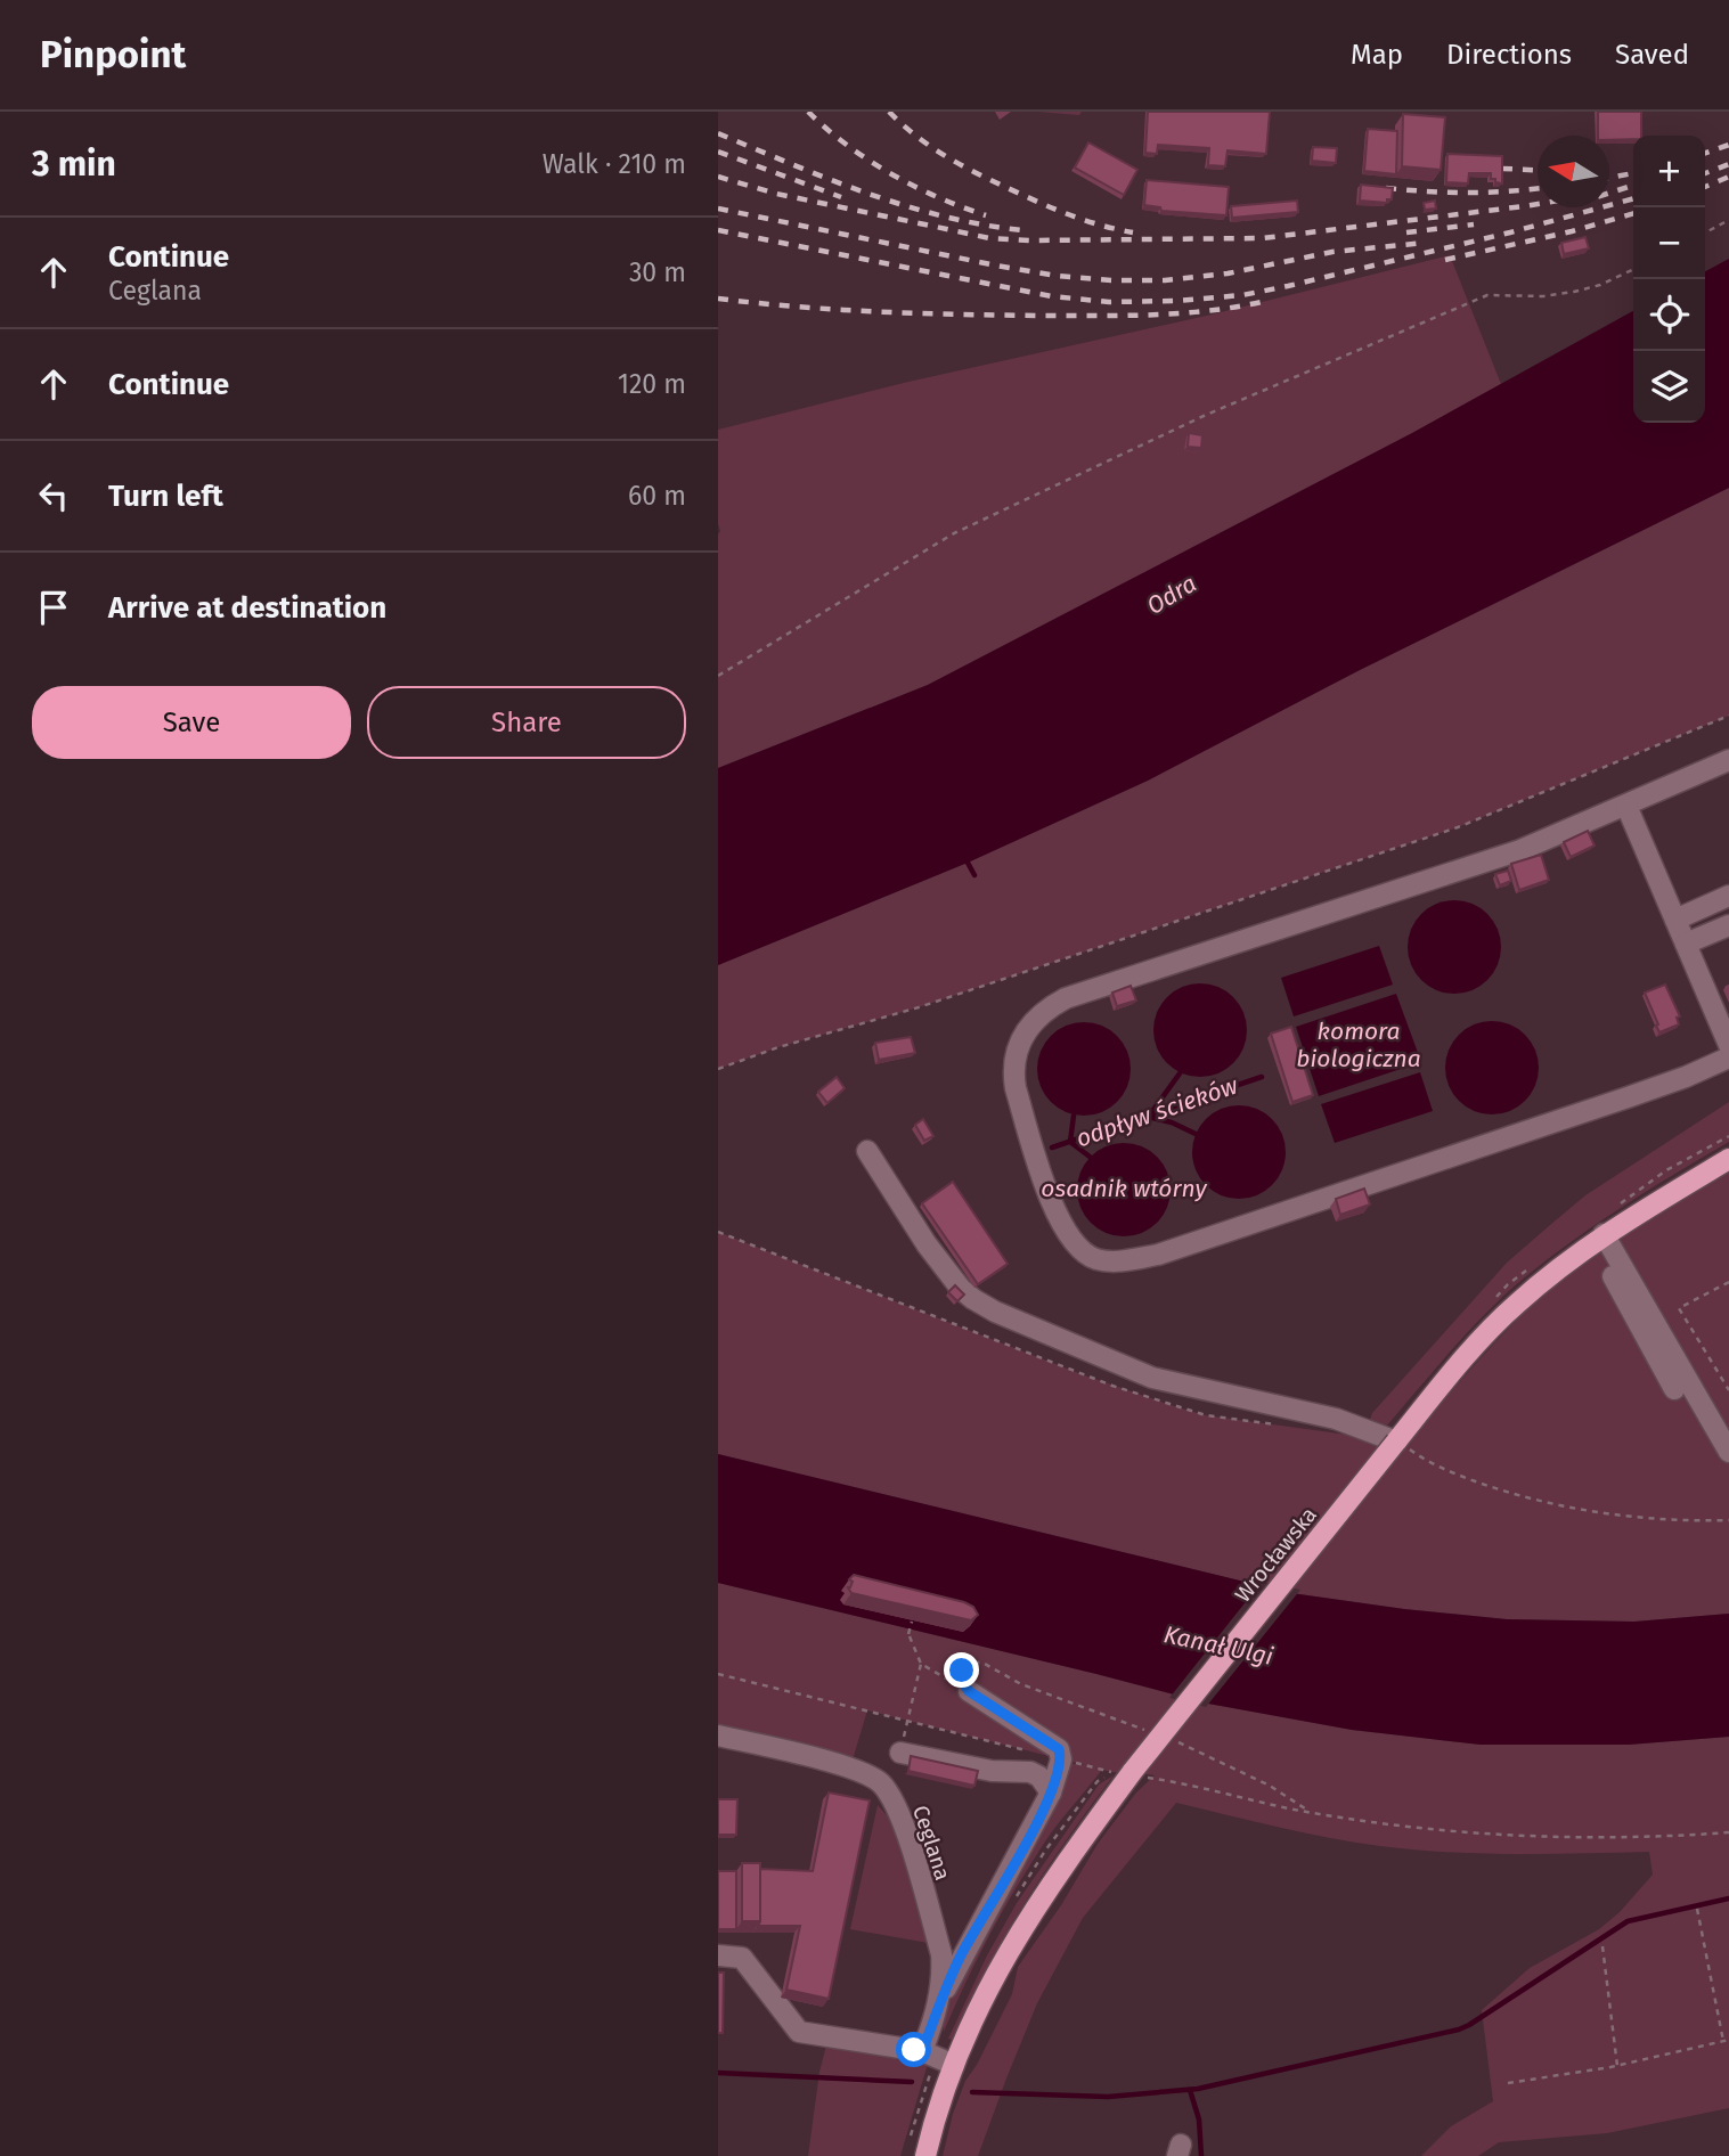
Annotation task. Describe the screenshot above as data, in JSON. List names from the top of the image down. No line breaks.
{"streets":{"main road":["Wrocławska"],"street":["Ceglana"]},"water":["Odra","komora biologiczna","odpływ ścieków","osadnik wtórny","Kanał Ulgi"],"north":"left","page":{"header":"Pinpoint","nav":["Map","Directions","Saved"],"heading":["3 min","Walk · 210 m"],"map_buttons":["+","−"],"list":[["Continue","Ceglana","30 m"],["Continue","120 m"],["Turn left","60 m"],"Arrive at destination"],"buttons":["Save","Share"]}}
